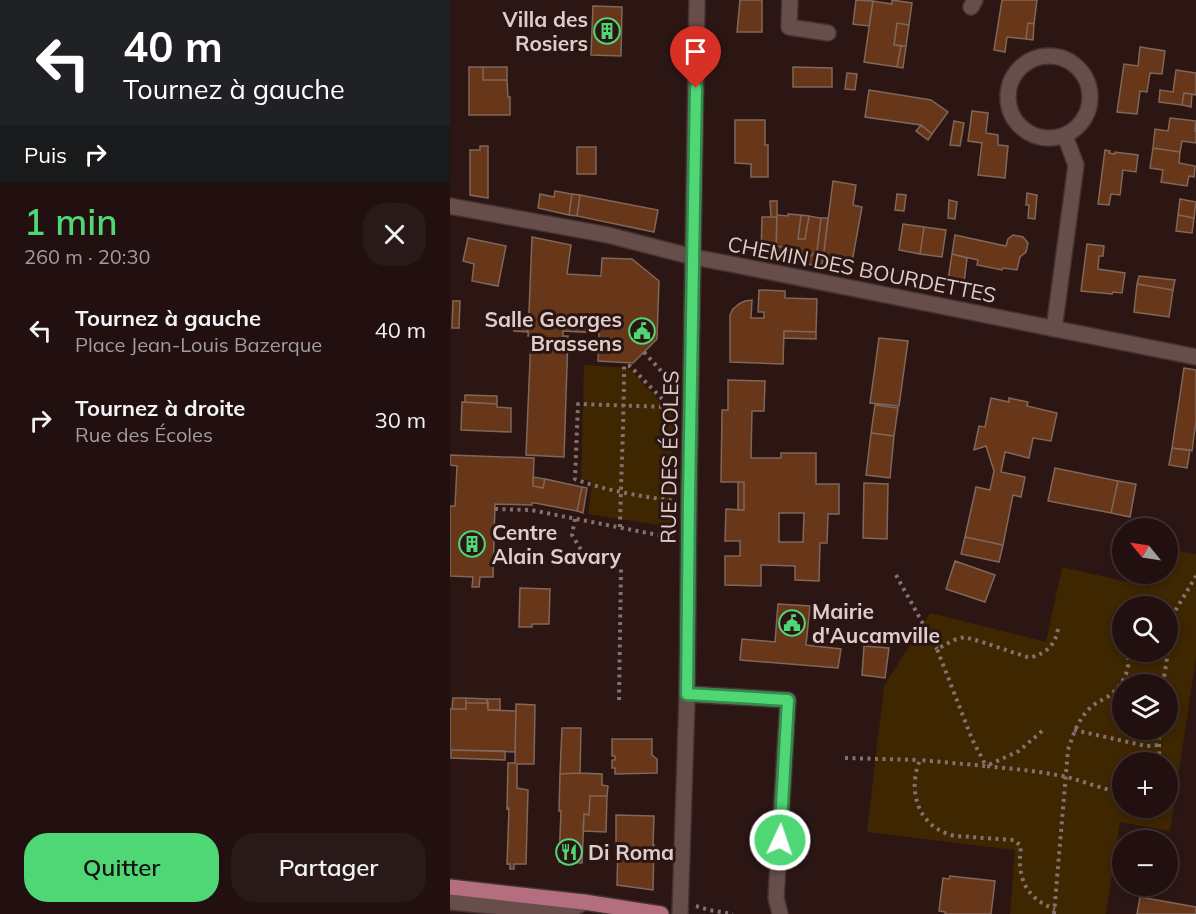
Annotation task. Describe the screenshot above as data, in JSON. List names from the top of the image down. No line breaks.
{"streets":{"street":["CHEMIN DES BOURDETTES","RUE DES ÉCOLES"]},"crossings":[["CHEMIN DES BOURDETTES","RUE DES ÉCOLES"]],"places":{"building":["Villa des Rosiers","Centre Alain Savary"],"public building":["Salle Georges Brassens","Mairie d'Aucamville"],"restaurant":["Di Roma"]},"north":"top left","page":{"turn":["40 m","Tournez à gauche"],"then":"Puis","heading":["1 min","260 m · 20:30"],"list":[{"name":"Tournez à gauche","note":"Place Jean-Louis Bazerque","value":"40 m"},{"name":"Tournez à droite","note":"Rue des Écoles","value":"30 m"}],"map_buttons":["+","−"],"buttons":["Quitter","Partager"]}}
